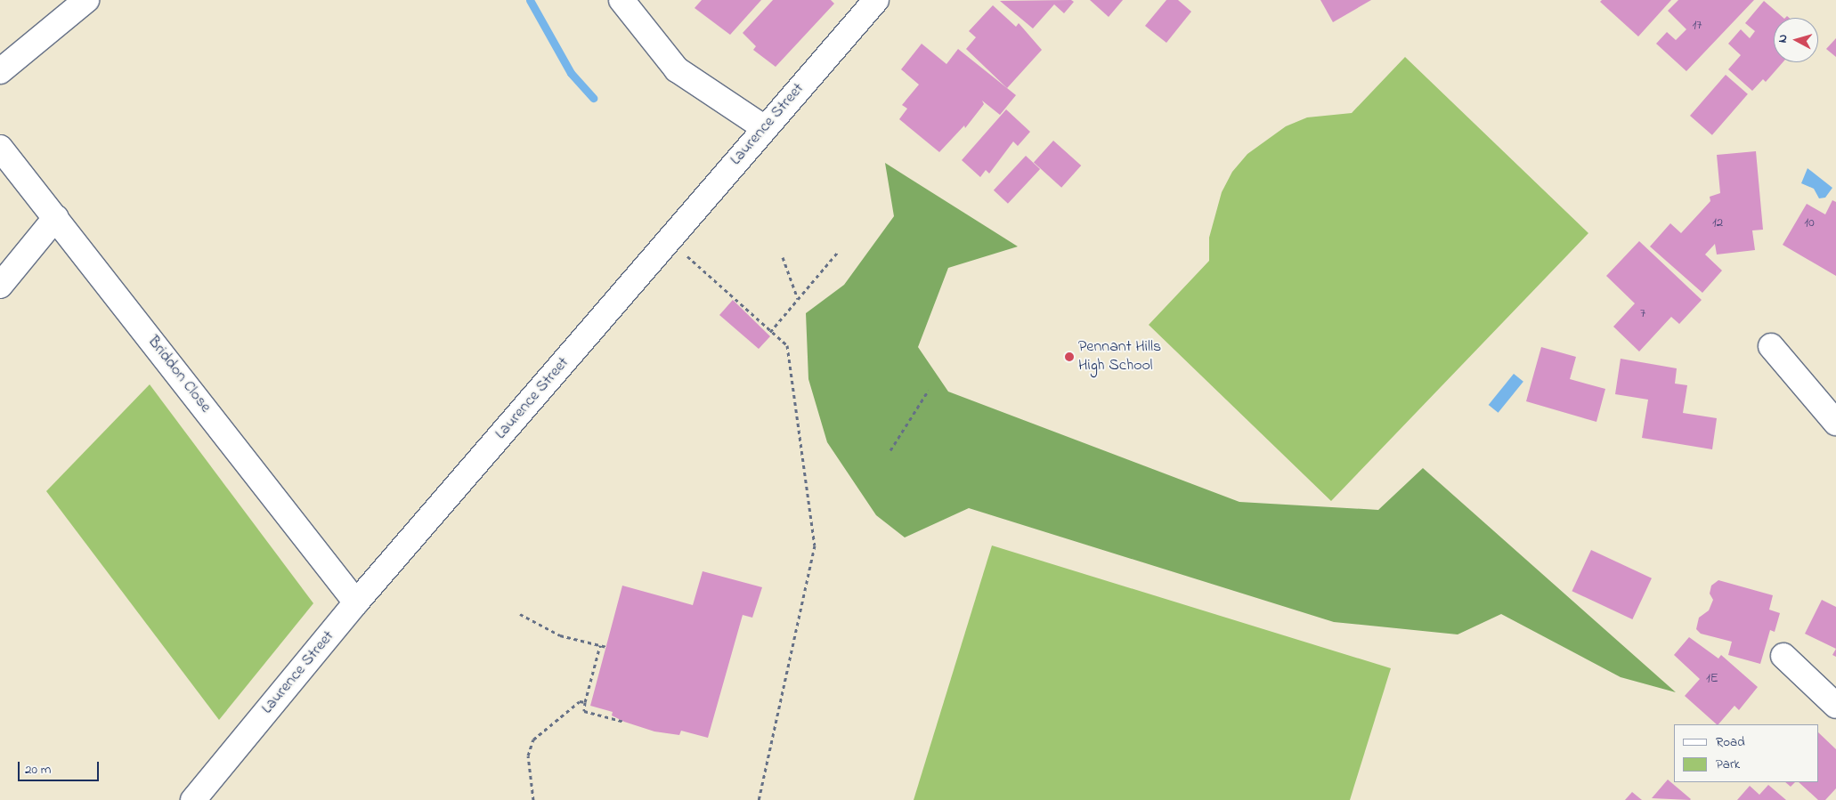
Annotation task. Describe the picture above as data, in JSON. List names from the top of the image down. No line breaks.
{"streets":{"street":["Laurence Street","Briddon Close"]},"crossings":[["Laurence Street","Briddon Close"]],"places":["Pennant Hills High School"],"house_numbers":["17","12","10","7","1E"],"legend":["Road","Park"],"scale_bar":"20 m","north":"left"}
